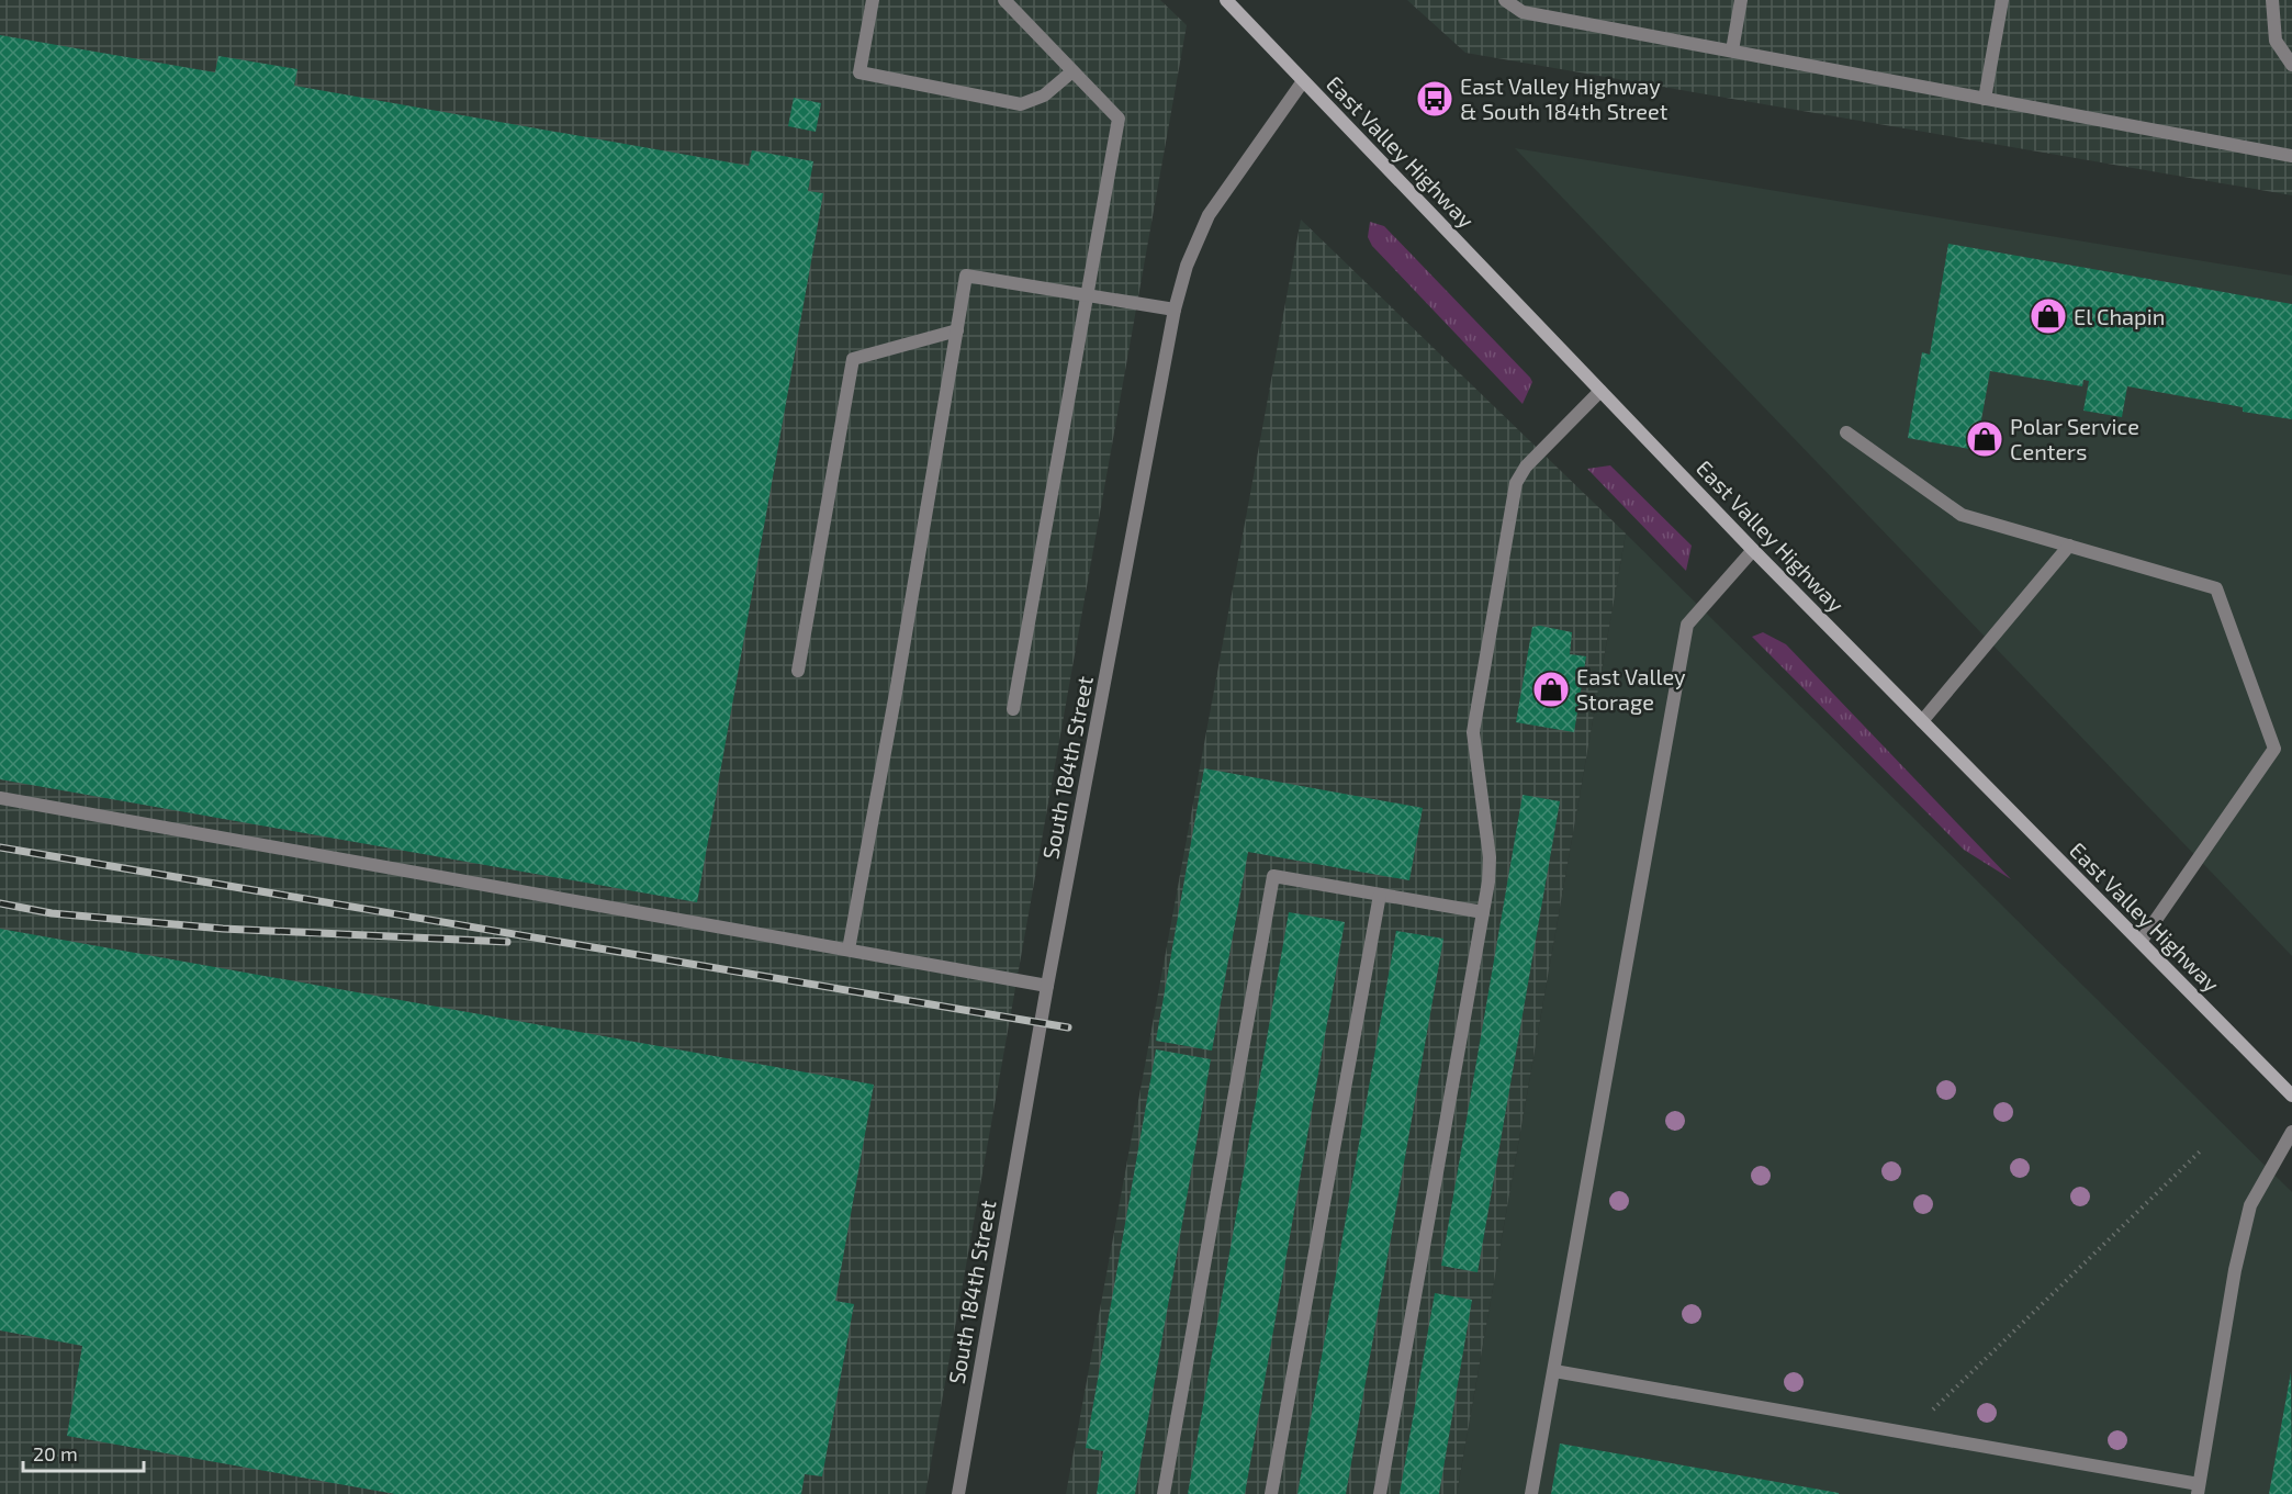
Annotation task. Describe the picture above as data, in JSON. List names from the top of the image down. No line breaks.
{"streets":{"main road":["East Valley Highway"],"street":["South 184th Street"]},"crossings":[["East Valley Highway","South 184th Street"]],"places":{"bus stop":["East Valley Highway & South 184th Street"],"shop":["El Chapin","Polar Service Centers","East Valley Storage"]},"scale_bar":"20 m"}
